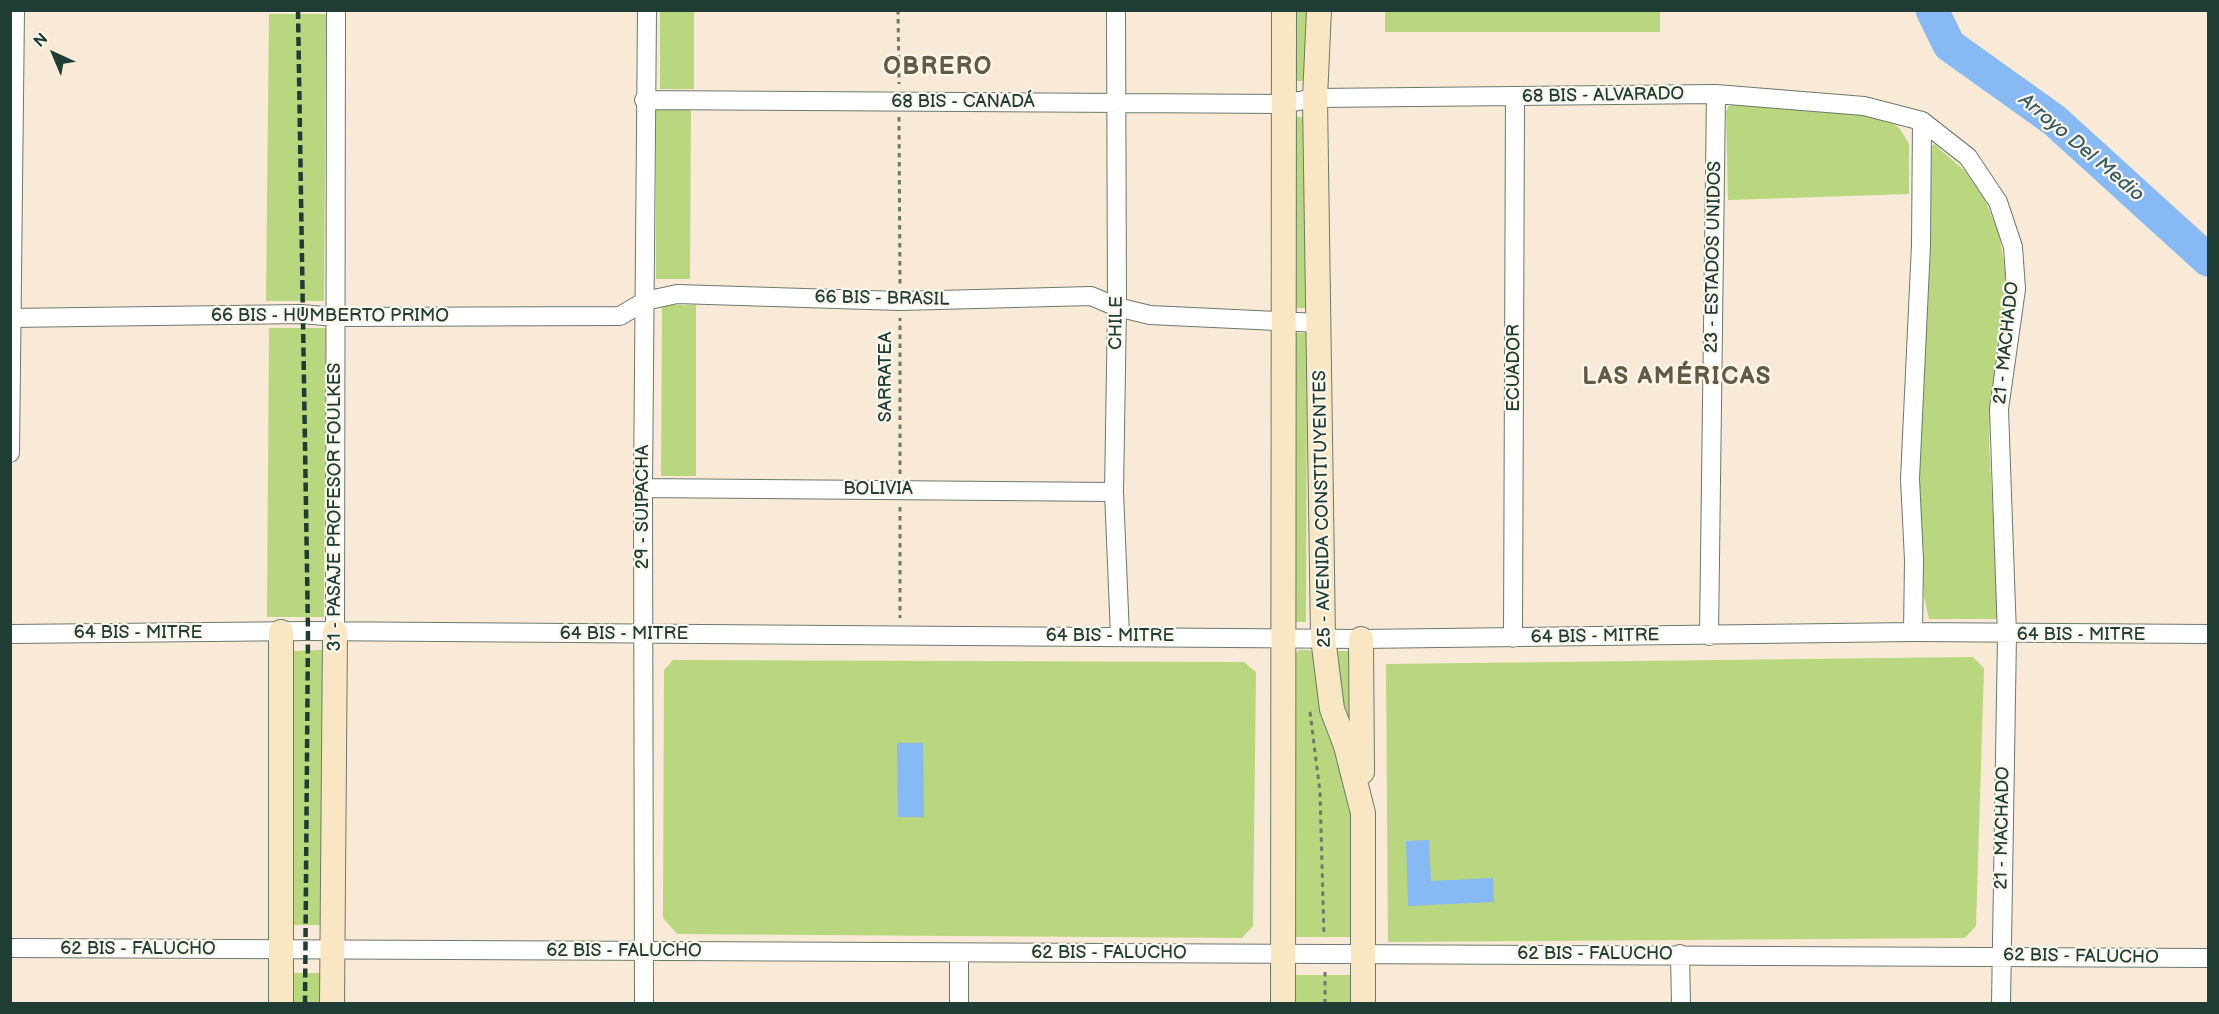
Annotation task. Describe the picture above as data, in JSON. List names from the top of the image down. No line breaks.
{"streets":{"main road":["31 - PASAJE PROFESOR FOULKES","25 - AVENIDA CONSTITUYENTES"],"street":["68 BIS - ALVARADO","68 BIS - CANADÁ","23 - ESTADOS UNIDOS","66 BIS - BRASIL","66 BIS - HUMBERTO PRIMO","CHILE","21 - MACHADO","ECUADOR","BOLIVIA","29 - SUIPACHA","64 BIS - MITRE","62 BIS - FALUCHO"],"path":["SARRATEA"]},"crossings":[["68 BIS - ALVARADO","68 BIS - CANADÁ"],["68 BIS - ALVARADO","23 - ESTADOS UNIDOS"],["68 BIS - ALVARADO","21 - MACHADO"],["68 BIS - ALVARADO","ECUADOR"],["68 BIS - ALVARADO","25 - AVENIDA CONSTITUYENTES"],["68 BIS - CANADÁ","CHILE"],["68 BIS - CANADÁ","SARRATEA"],["68 BIS - CANADÁ","29 - SUIPACHA"],["23 - ESTADOS UNIDOS","64 BIS - MITRE"],["66 BIS - BRASIL","66 BIS - HUMBERTO PRIMO"],["66 BIS - BRASIL","CHILE"],["66 BIS - BRASIL","SARRATEA"],["66 BIS - BRASIL","29 - SUIPACHA"],["66 BIS - HUMBERTO PRIMO","31 - PASAJE PROFESOR FOULKES"],["66 BIS - HUMBERTO PRIMO","29 - SUIPACHA"],["CHILE","BOLIVIA"],["CHILE","64 BIS - MITRE"],["21 - MACHADO","64 BIS - MITRE"],["21 - MACHADO","62 BIS - FALUCHO"],["ECUADOR","64 BIS - MITRE"],["SARRATEA","BOLIVIA"],["SARRATEA","64 BIS - MITRE"],["BOLIVIA","29 - SUIPACHA"],["31 - PASAJE PROFESOR FOULKES","64 BIS - MITRE"],["31 - PASAJE PROFESOR FOULKES","62 BIS - FALUCHO"],["29 - SUIPACHA","64 BIS - MITRE"],["29 - SUIPACHA","62 BIS - FALUCHO"],["25 - AVENIDA CONSTITUYENTES","64 BIS - MITRE"],["25 - AVENIDA CONSTITUYENTES","62 BIS - FALUCHO"]],"districts":["OBRERO","LAS AMÉRICAS"],"water":["Arroyo Del Medio"],"north":"top left"}
